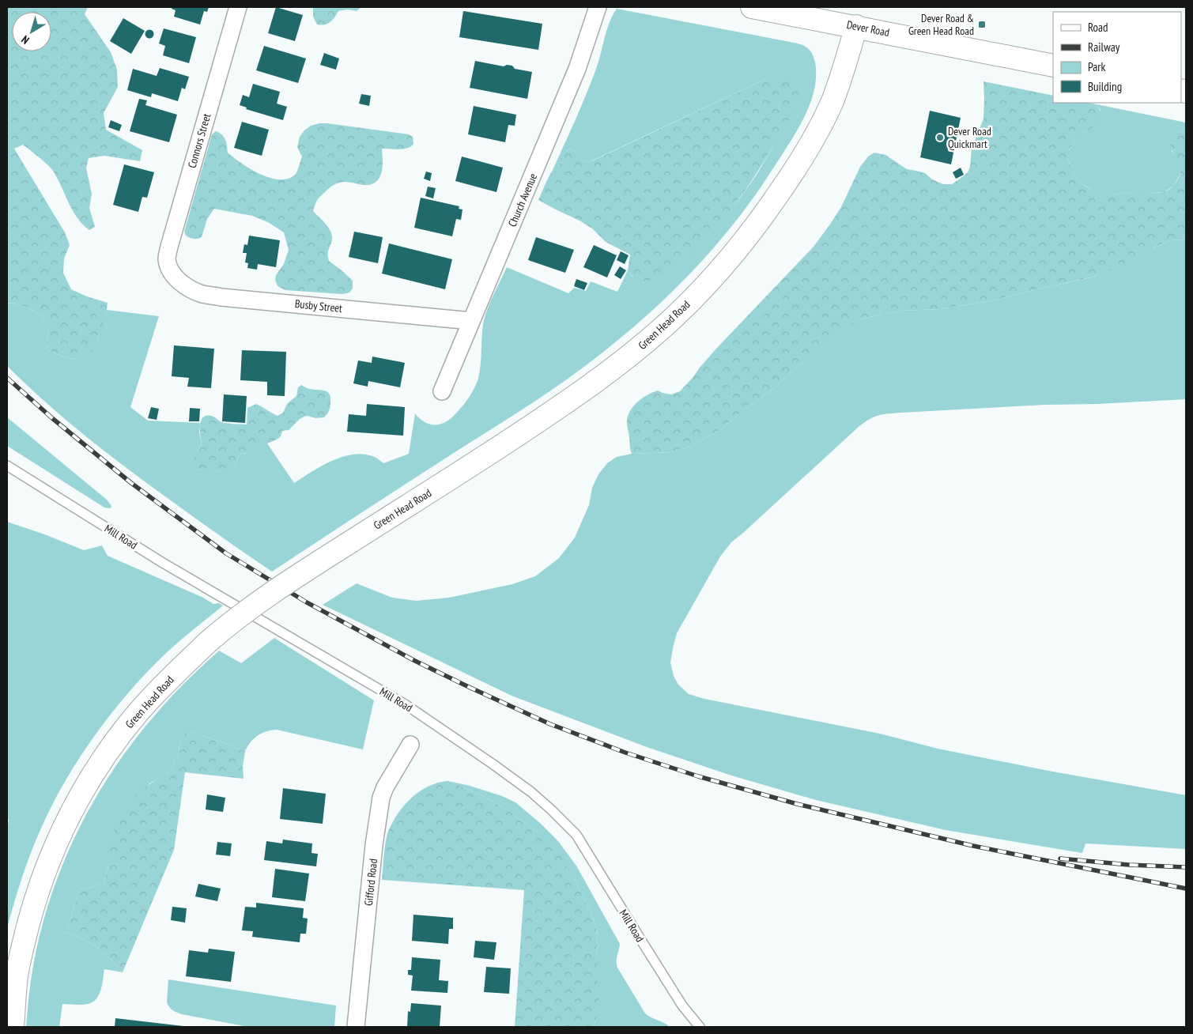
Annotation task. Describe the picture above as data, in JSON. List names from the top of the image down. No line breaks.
{"streets":{"street":["Dever Road","Connors Street","Church Avenue","Busby Street","Green Head Road","Gifford Road"],"lane":["Mill Road"]},"crossings":[["Dever Road","Green Head Road"],["Connors Street","Busby Street"],["Church Avenue","Busby Street"]],"places":{"transit":["Dever Road & Green Head Road"],"other":["Dever Road Quickmart"]},"legend":["Road","Railway","Park","Building"],"north":"bottom left"}
